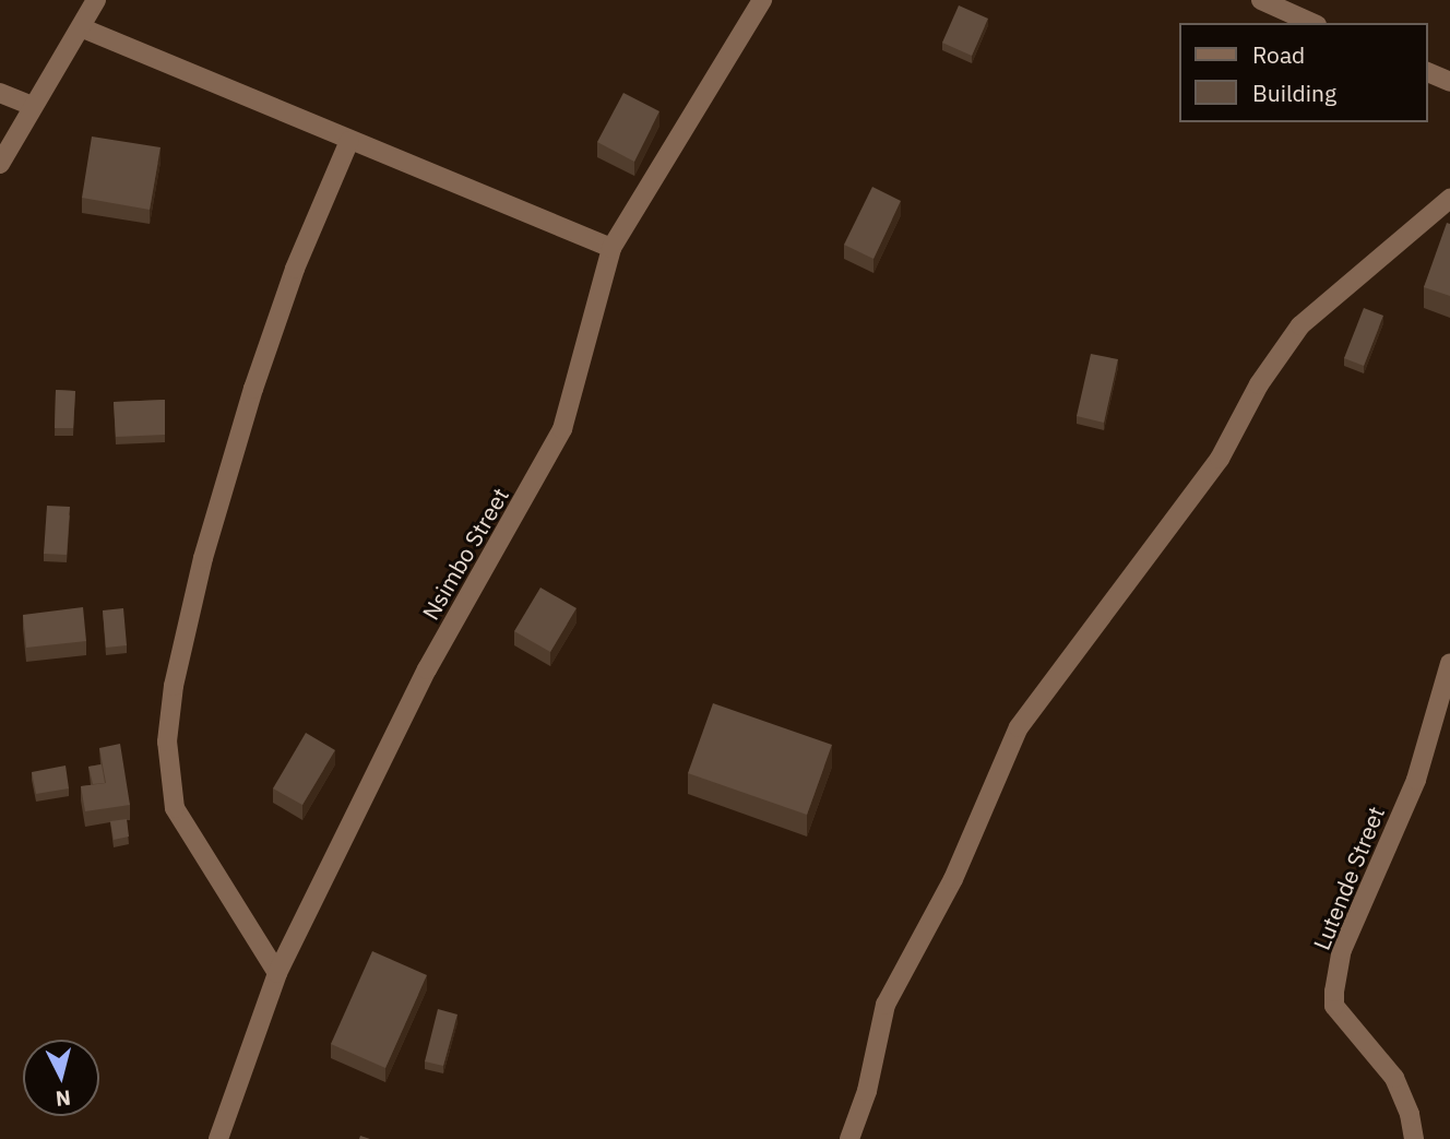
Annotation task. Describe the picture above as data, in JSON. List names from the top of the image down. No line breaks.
{"streets":{"street":["Nsimbo Street","Lutende Street"]},"legend":["Road","Building"],"north":"bottom"}
